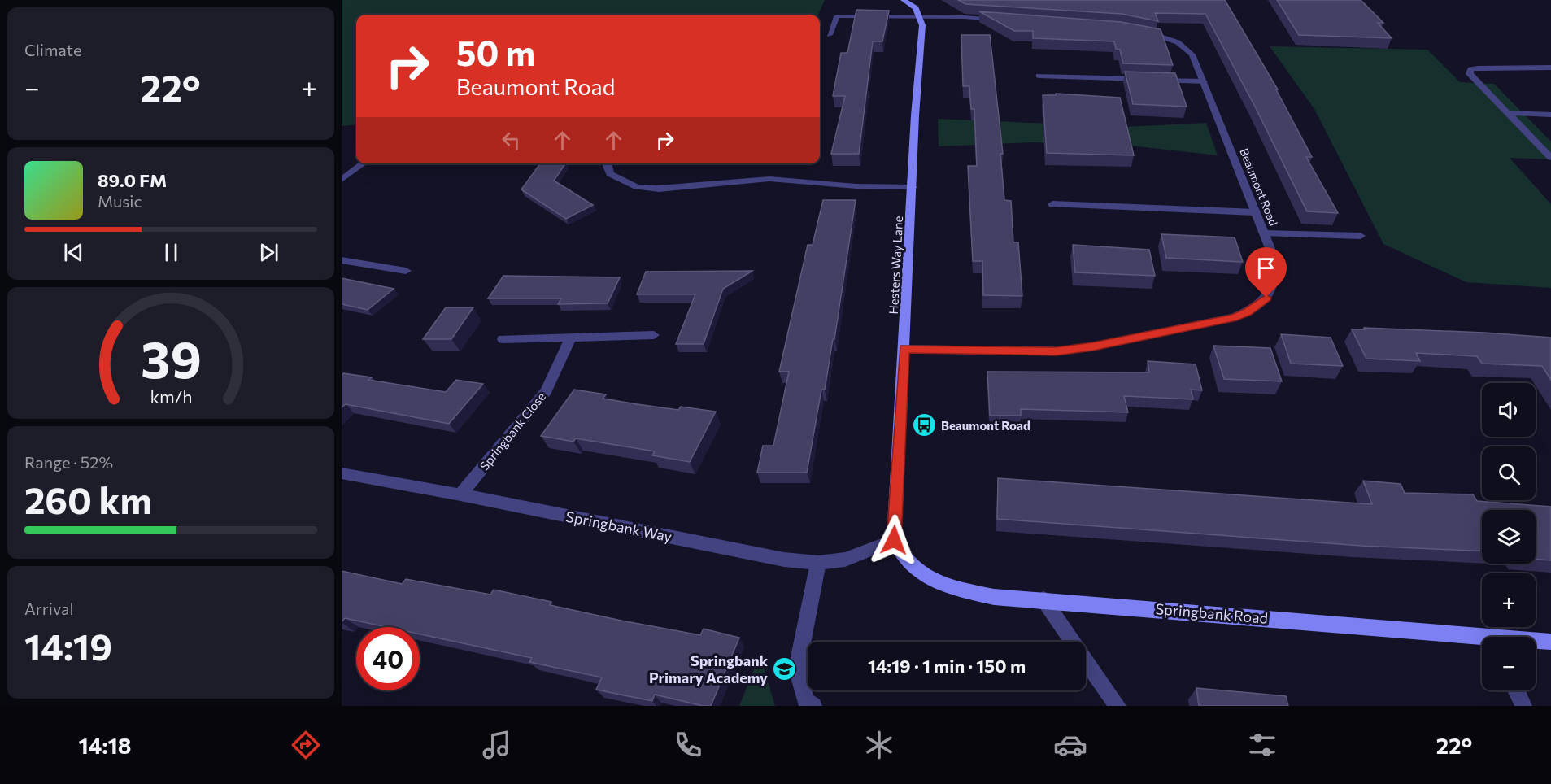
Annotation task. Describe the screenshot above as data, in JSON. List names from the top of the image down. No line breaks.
{"streets":{"street":["Beaumont Road","Hesters Way Lane","Springbank Close","Springbank Way","Springbank Road"]},"crossings":[["Beaumont Road","Hesters Way Lane"],["Hesters Way Lane","Springbank Way"],["Hesters Way Lane","Springbank Road"],["Springbank Close","Springbank Way"],["Springbank Way","Springbank Road"]],"places":{"bus stop":["Beaumont Road"],"school or university":["Springbank Primary Academy"]},"page":{"tile":["Climate",["Range · 52%","260 km"],["Arrival","14:19"]],"turn":["50 m","Beaumont Road"],"heat":["−","22°","+"],"song":["89.0 FM","Music"],"map_buttons":["+","−"],"limit":"40","trip":"14:19 · 1 min · 150 m","tabs":["14:18","22°"],"gauge":["39","km/h"]}}
